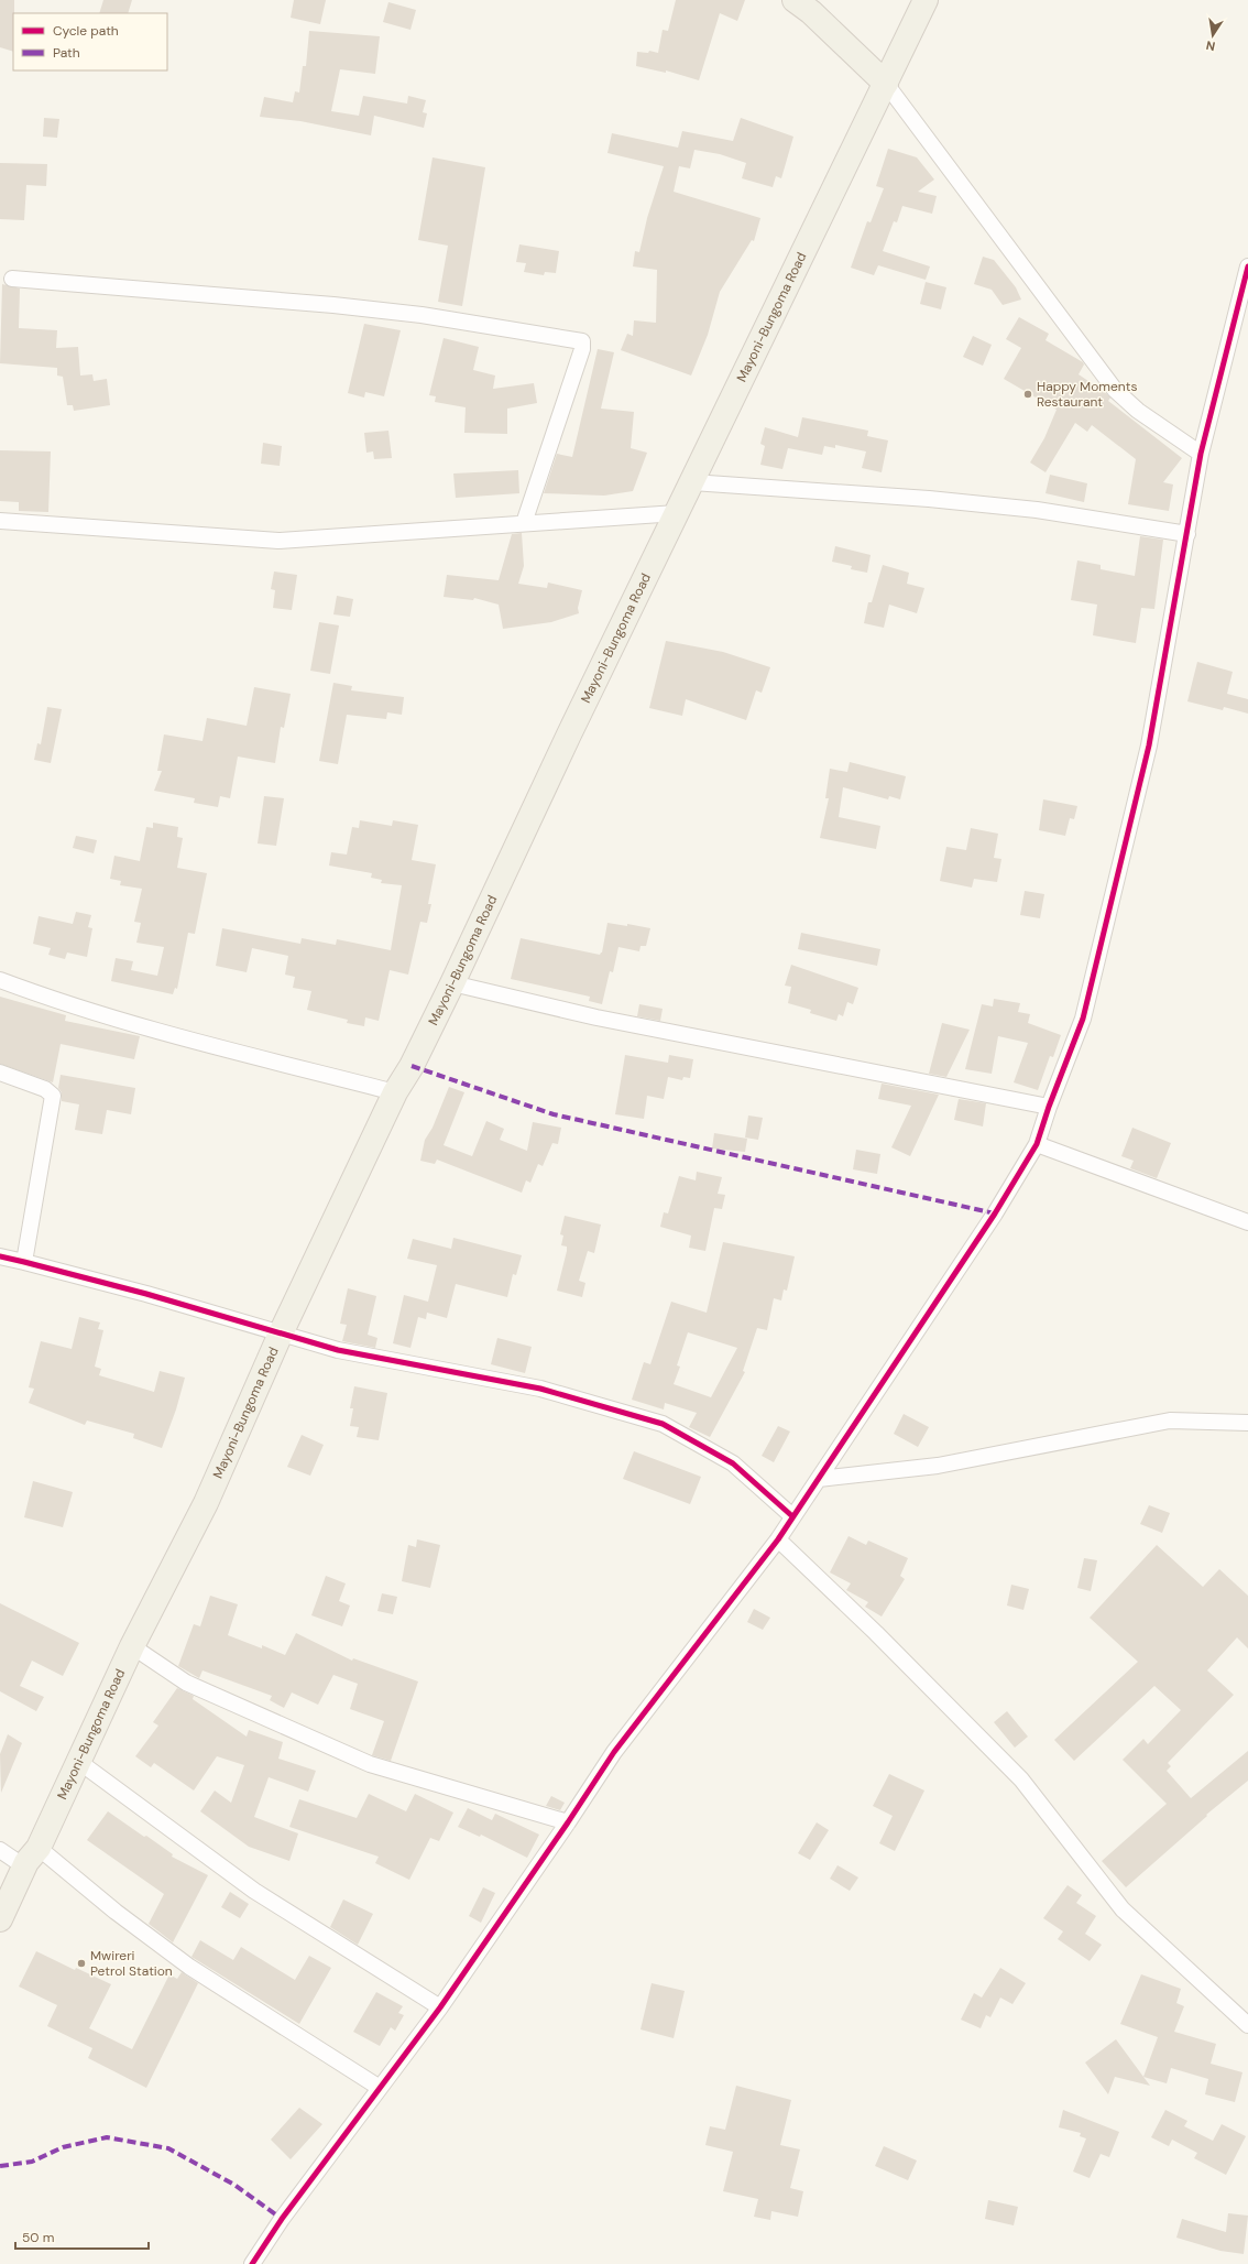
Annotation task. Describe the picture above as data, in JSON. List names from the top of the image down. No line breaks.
{"streets":{"main road":["Mayoni-Bungoma Road"]},"places":["Happy Moments Restaurant","Mwireri Petrol Station"],"legend":["Cycle path","Path"],"scale_bar":"50 m","north":"bottom"}
